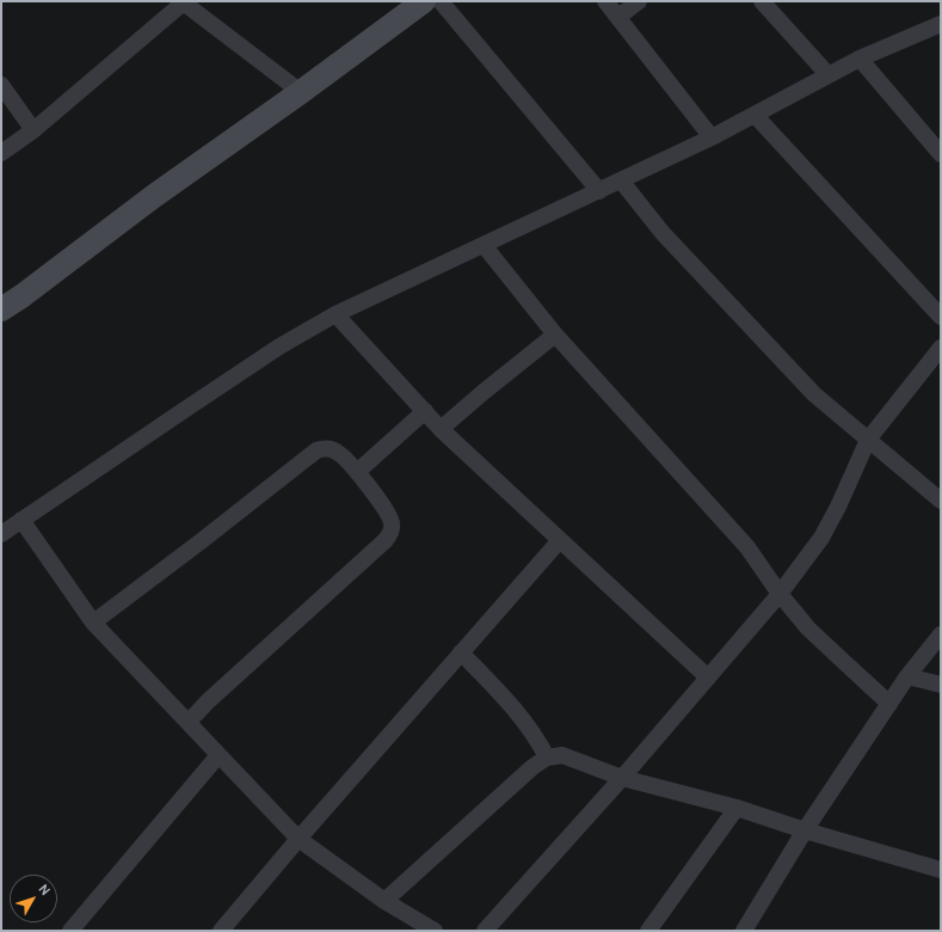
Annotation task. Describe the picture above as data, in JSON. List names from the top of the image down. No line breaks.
{"north":"top right"}
